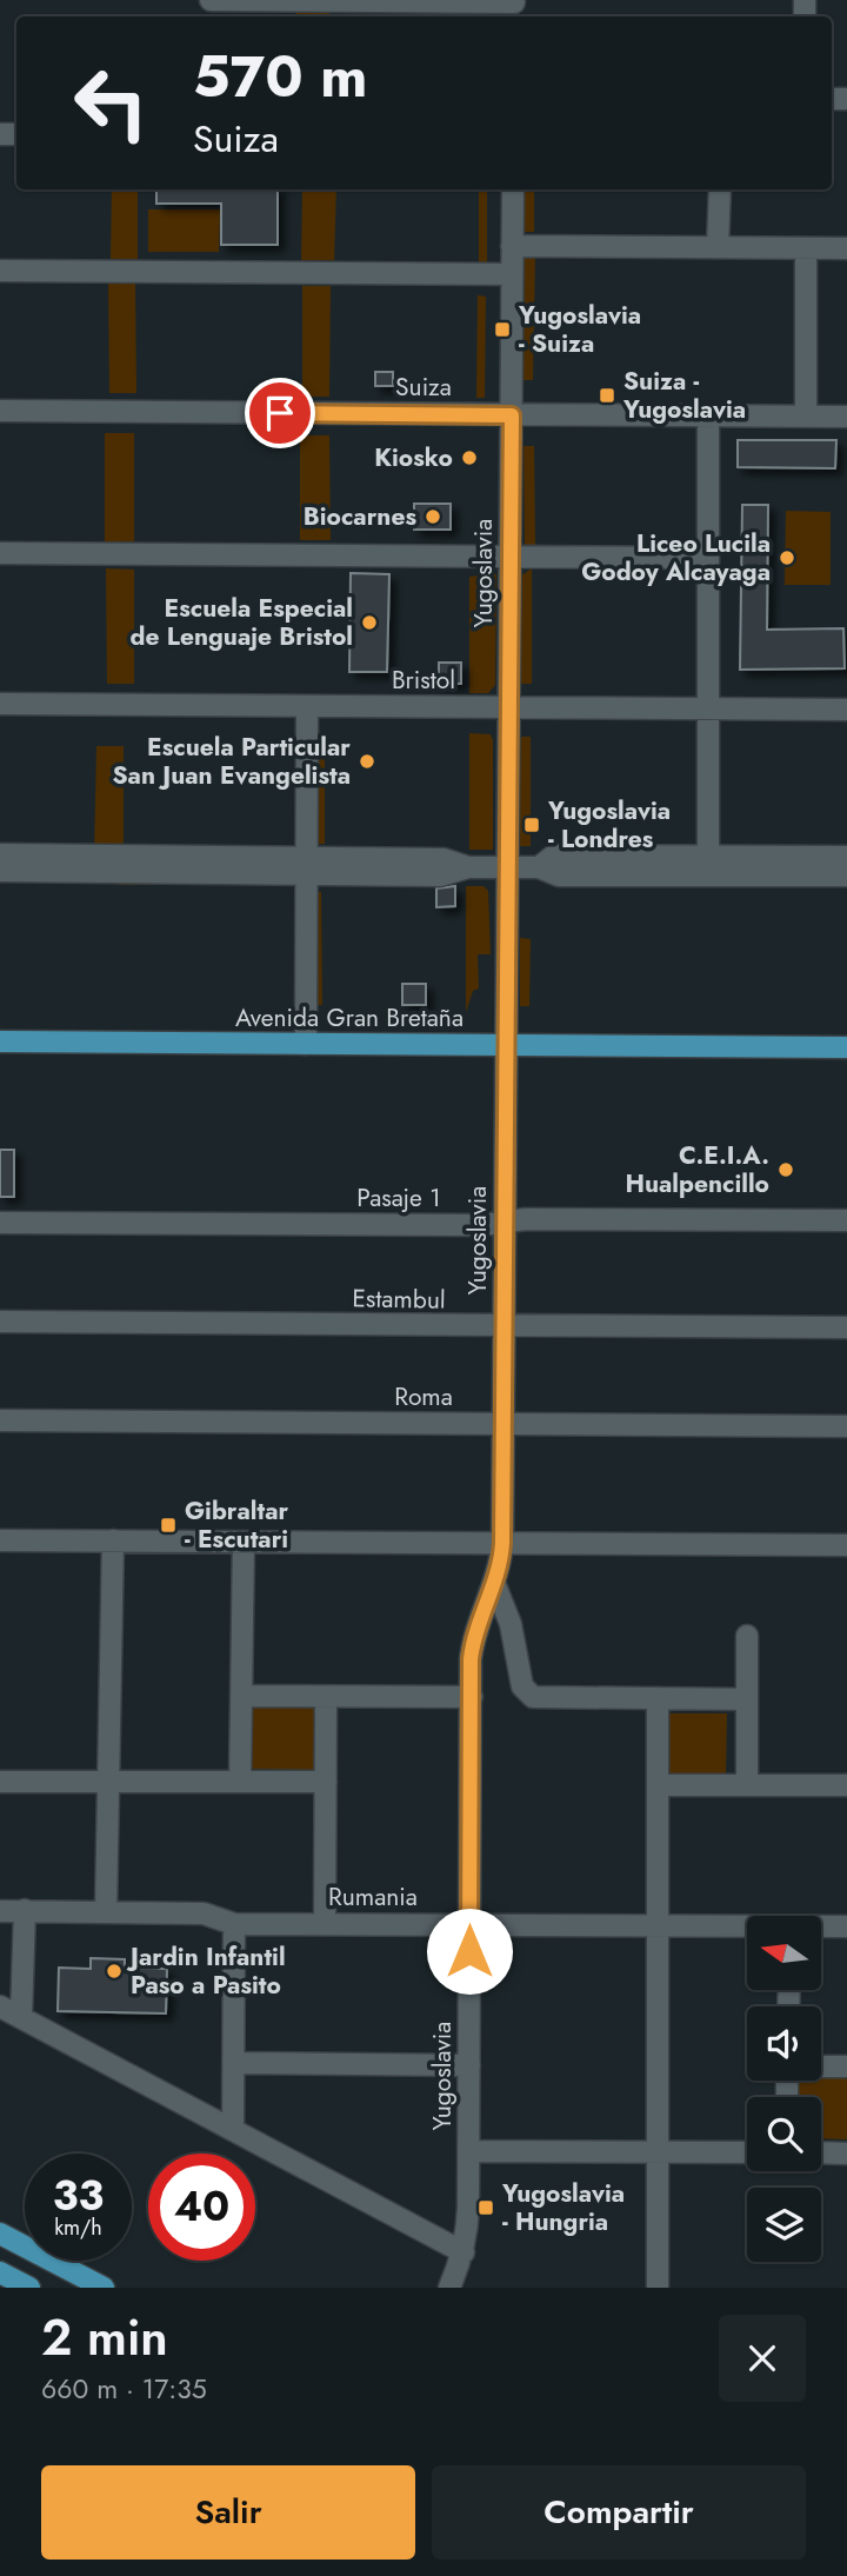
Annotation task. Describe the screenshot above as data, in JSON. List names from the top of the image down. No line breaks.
{"streets":{"main road":["Avenida Gran Bretaña"],"street":["Suiza","Yugoslavia","Bristol","Pasaje 1","Estambul","Roma","Rumania"]},"crossings":[["Suiza","Yugoslavia"],["Yugoslavia","Bristol"],["Yugoslavia","Avenida Gran Bretaña"],["Yugoslavia","Pasaje 1"],["Yugoslavia","Estambul"],["Yugoslavia","Roma"],["Yugoslavia","Rumania"]],"places":{"transit":["Yugoslavia - Suiza","Suiza - Yugoslavia","Yugoslavia - Londres","Gibraltar - Escutari","Yugoslavia - Hungria"],"other":["Kiosko","Biocarnes","Liceo Lucila Godoy Alcayaga","Escuela Especial de Lenguaje Bristol","Escuela Particular San Juan Evangelista","C.E.I.A. Hualpencillo","Jardin Infantil Paso a Pasito"]},"north":"left","page":{"turn":["570 m","Suiza"],"speed":"33 km/h","limit":"40","heading":["2 min","660 m · 17:35"],"buttons":["Salir","Compartir"]}}
